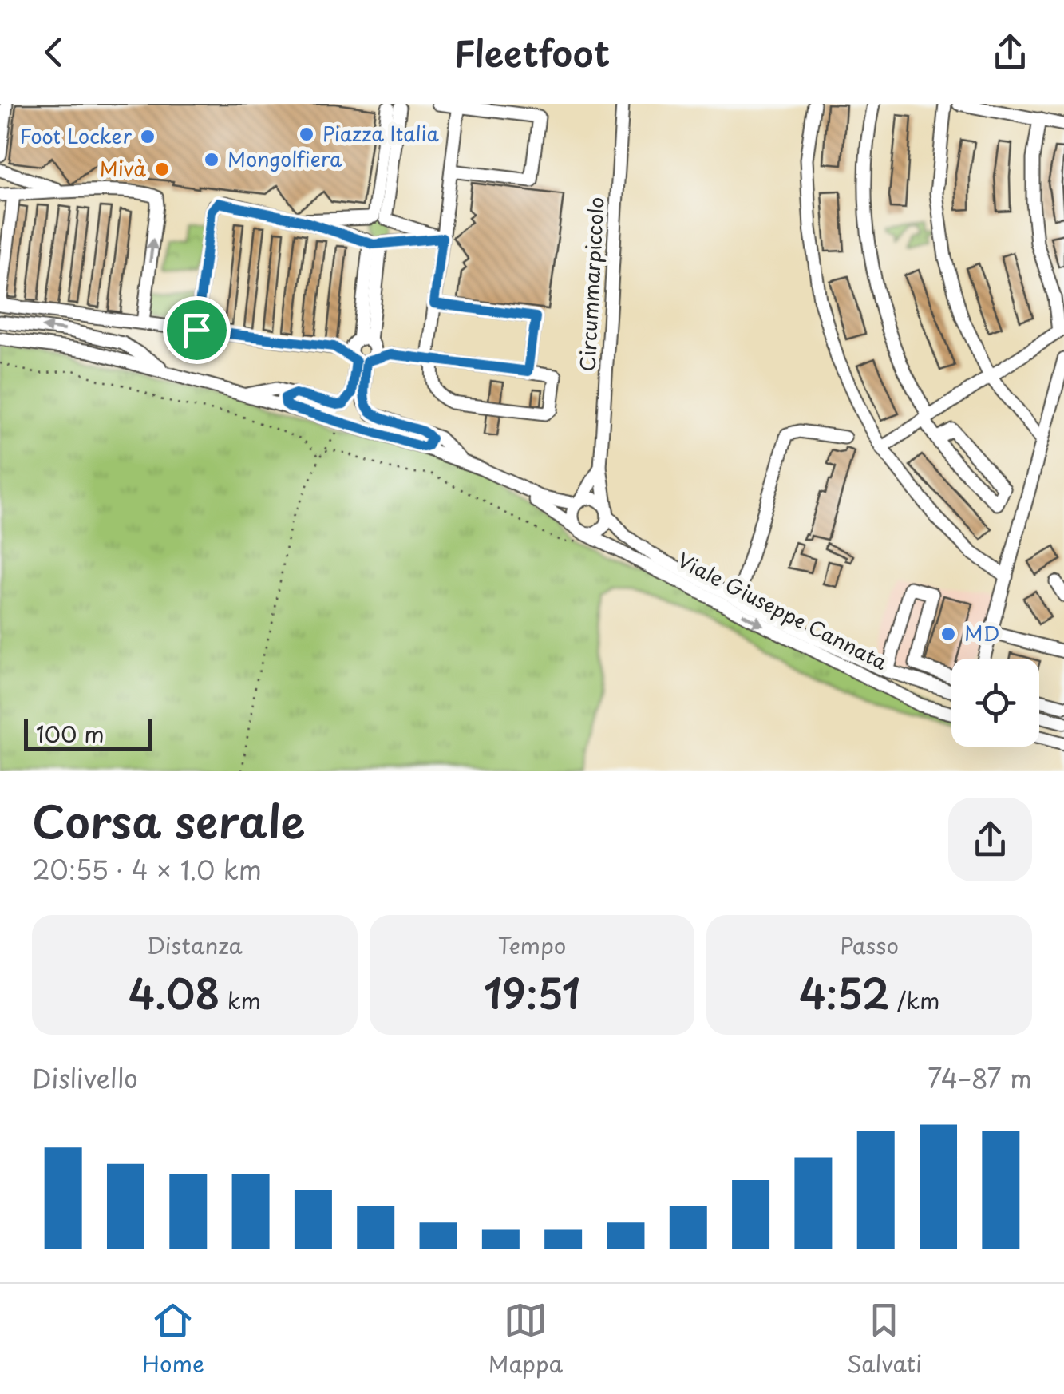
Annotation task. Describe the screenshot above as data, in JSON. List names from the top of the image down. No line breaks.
{"streets":{"street":["Circummarpiccolo","Viale Giuseppe Cannata"]},"crossings":[["Circummarpiccolo","Viale Giuseppe Cannata"]],"places":["Piazza Italia","Foot Locker","Mongolfiera","Mivà","MD"],"scale_bar":"100 m","page":{"header":"Fleetfoot","scale":"100 m","heading":["Corsa serale","20:55 · 4 × 1.0 km"],"stats":[["Distanza","4.08 km"],["Tempo","19:51"],["Passo","4:52 /km"]],"chart":["Dislivello","74–87 m"],"tabs":["Home","Mappa","Salvati"]}}
